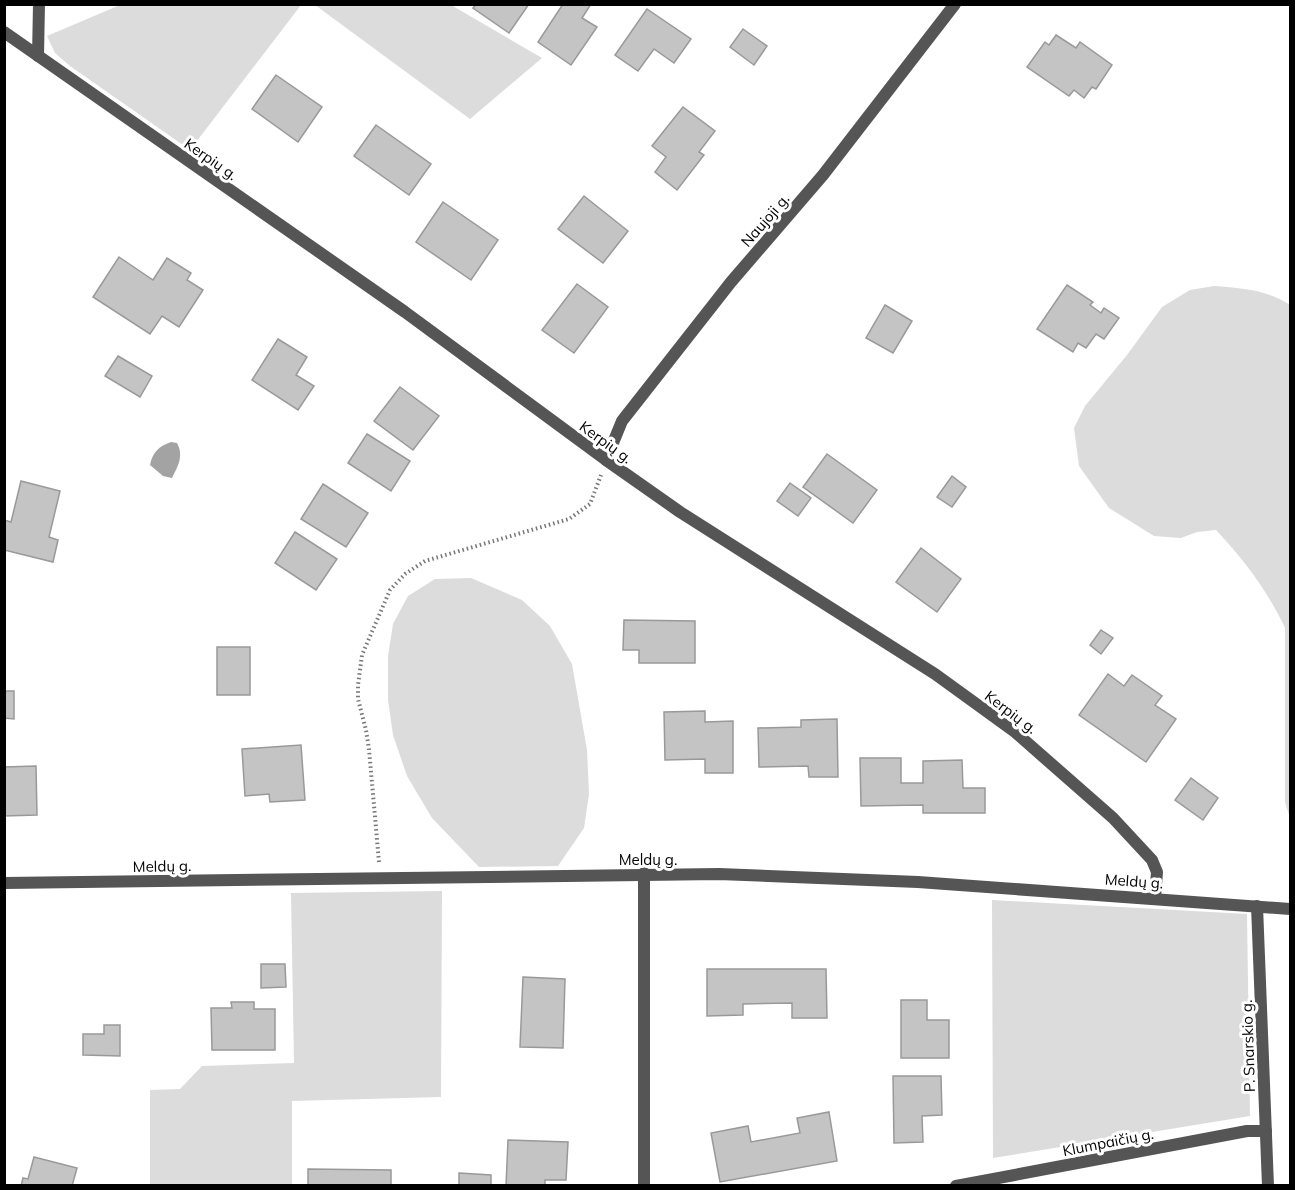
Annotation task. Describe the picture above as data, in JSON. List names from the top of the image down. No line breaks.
{"streets":{"street":["Kerpių g.","Naujoji g.","Meldų g.","P. Snarskio g.","Klumpaičių g."]},"crossings":[["Kerpių g.","Naujoji g."],["Kerpių g.","Meldų g."],["Meldų g.","P. Snarskio g."],["P. Snarskio g.","Klumpaičių g."]]}
